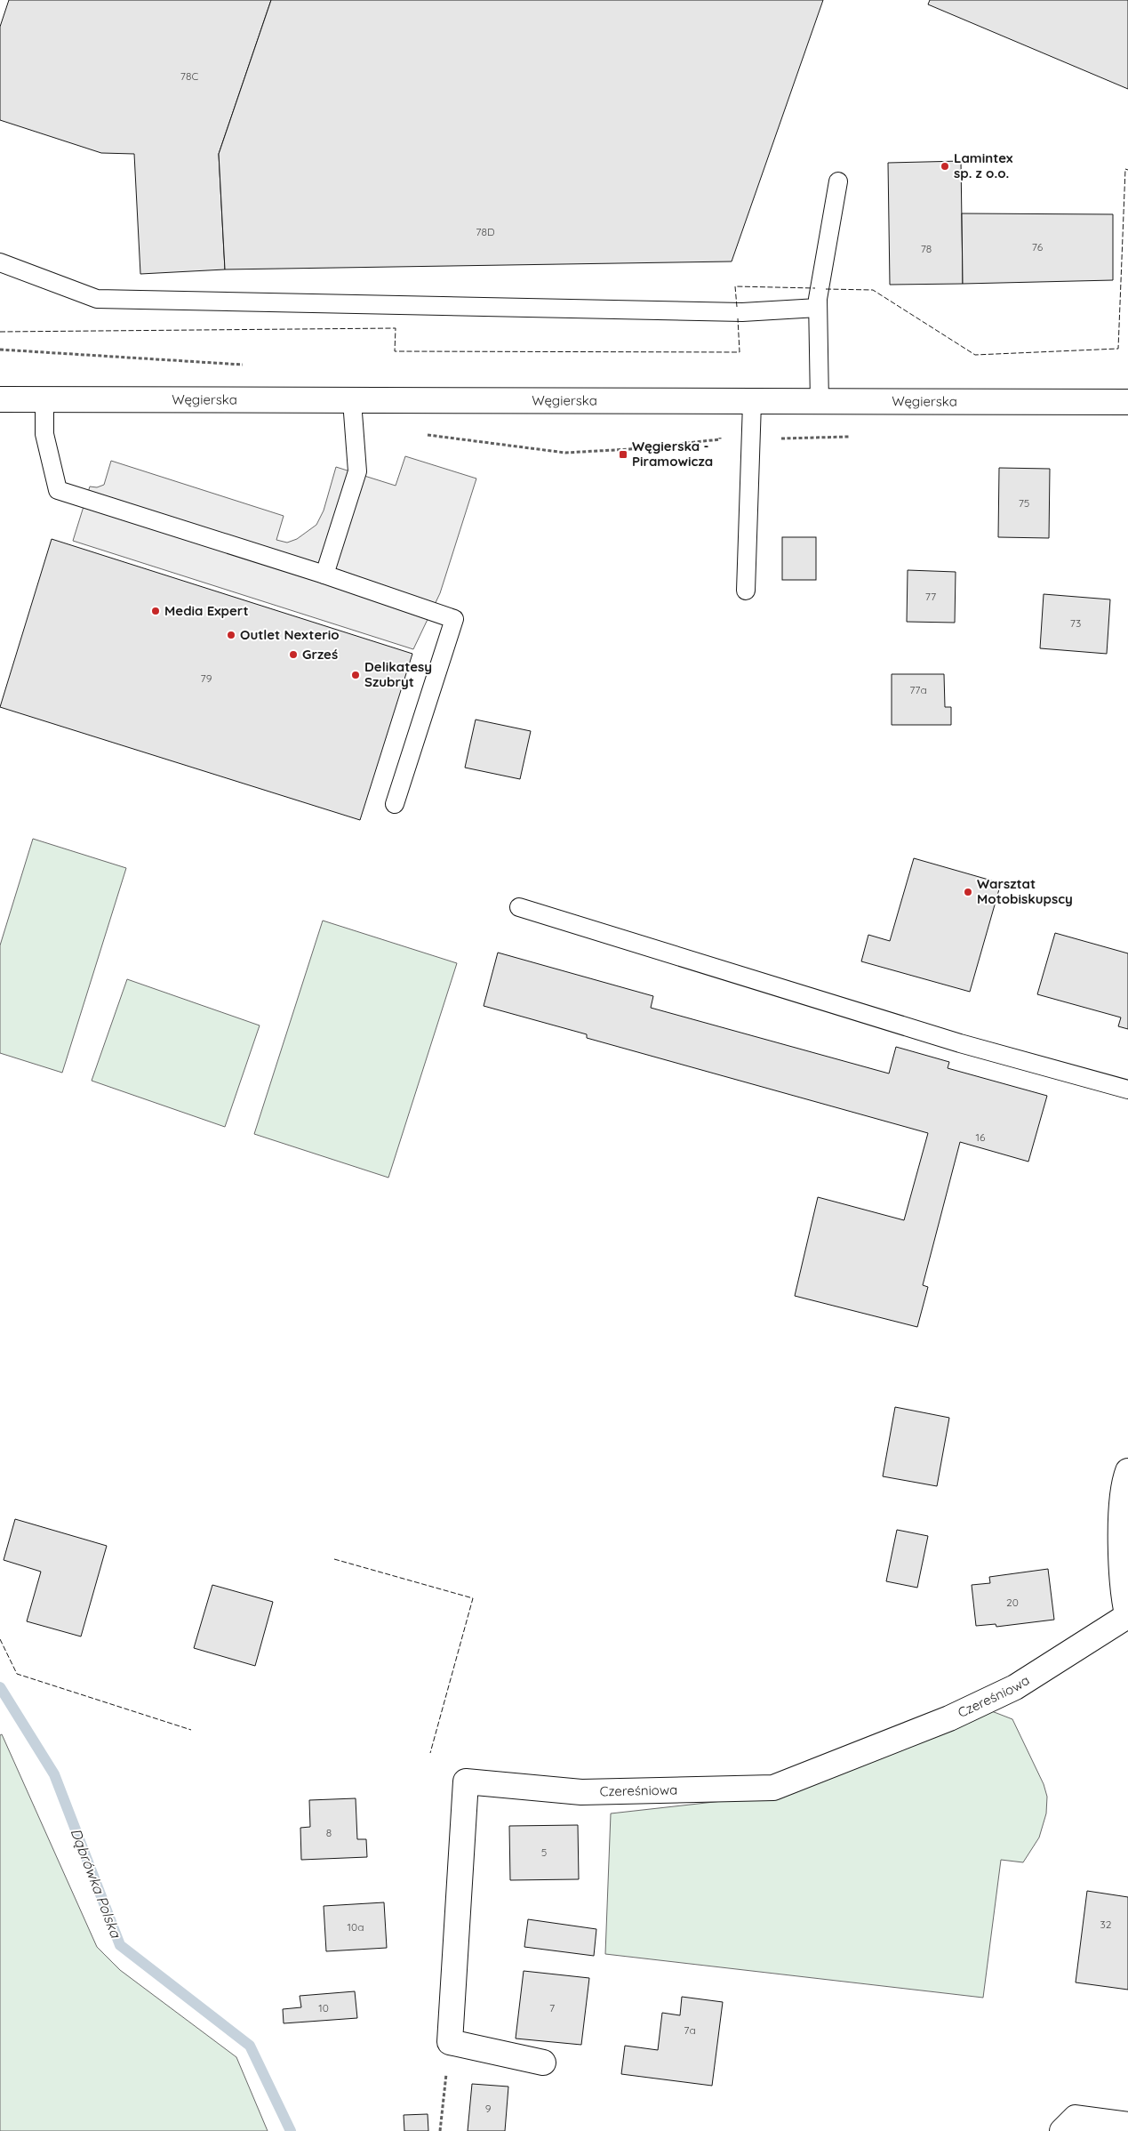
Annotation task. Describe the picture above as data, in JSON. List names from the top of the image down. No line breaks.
{"streets":{"street":["Węgierska","Czereśniowa"]},"water":["Dąbrówka Polska"],"places":{"other":["Lamintex sp. z o.o.","Media Expert","Outlet Nexterio","Grześ","Delikatesy Szubryt","Warsztat Motobiskupscy"],"transit":["Węgierska - Piramowicza"]},"house_numbers":["78C","78D","76","78","75","77","73","79","77a","16","20","8","5","32","10a","10","7","7a","9"]}
